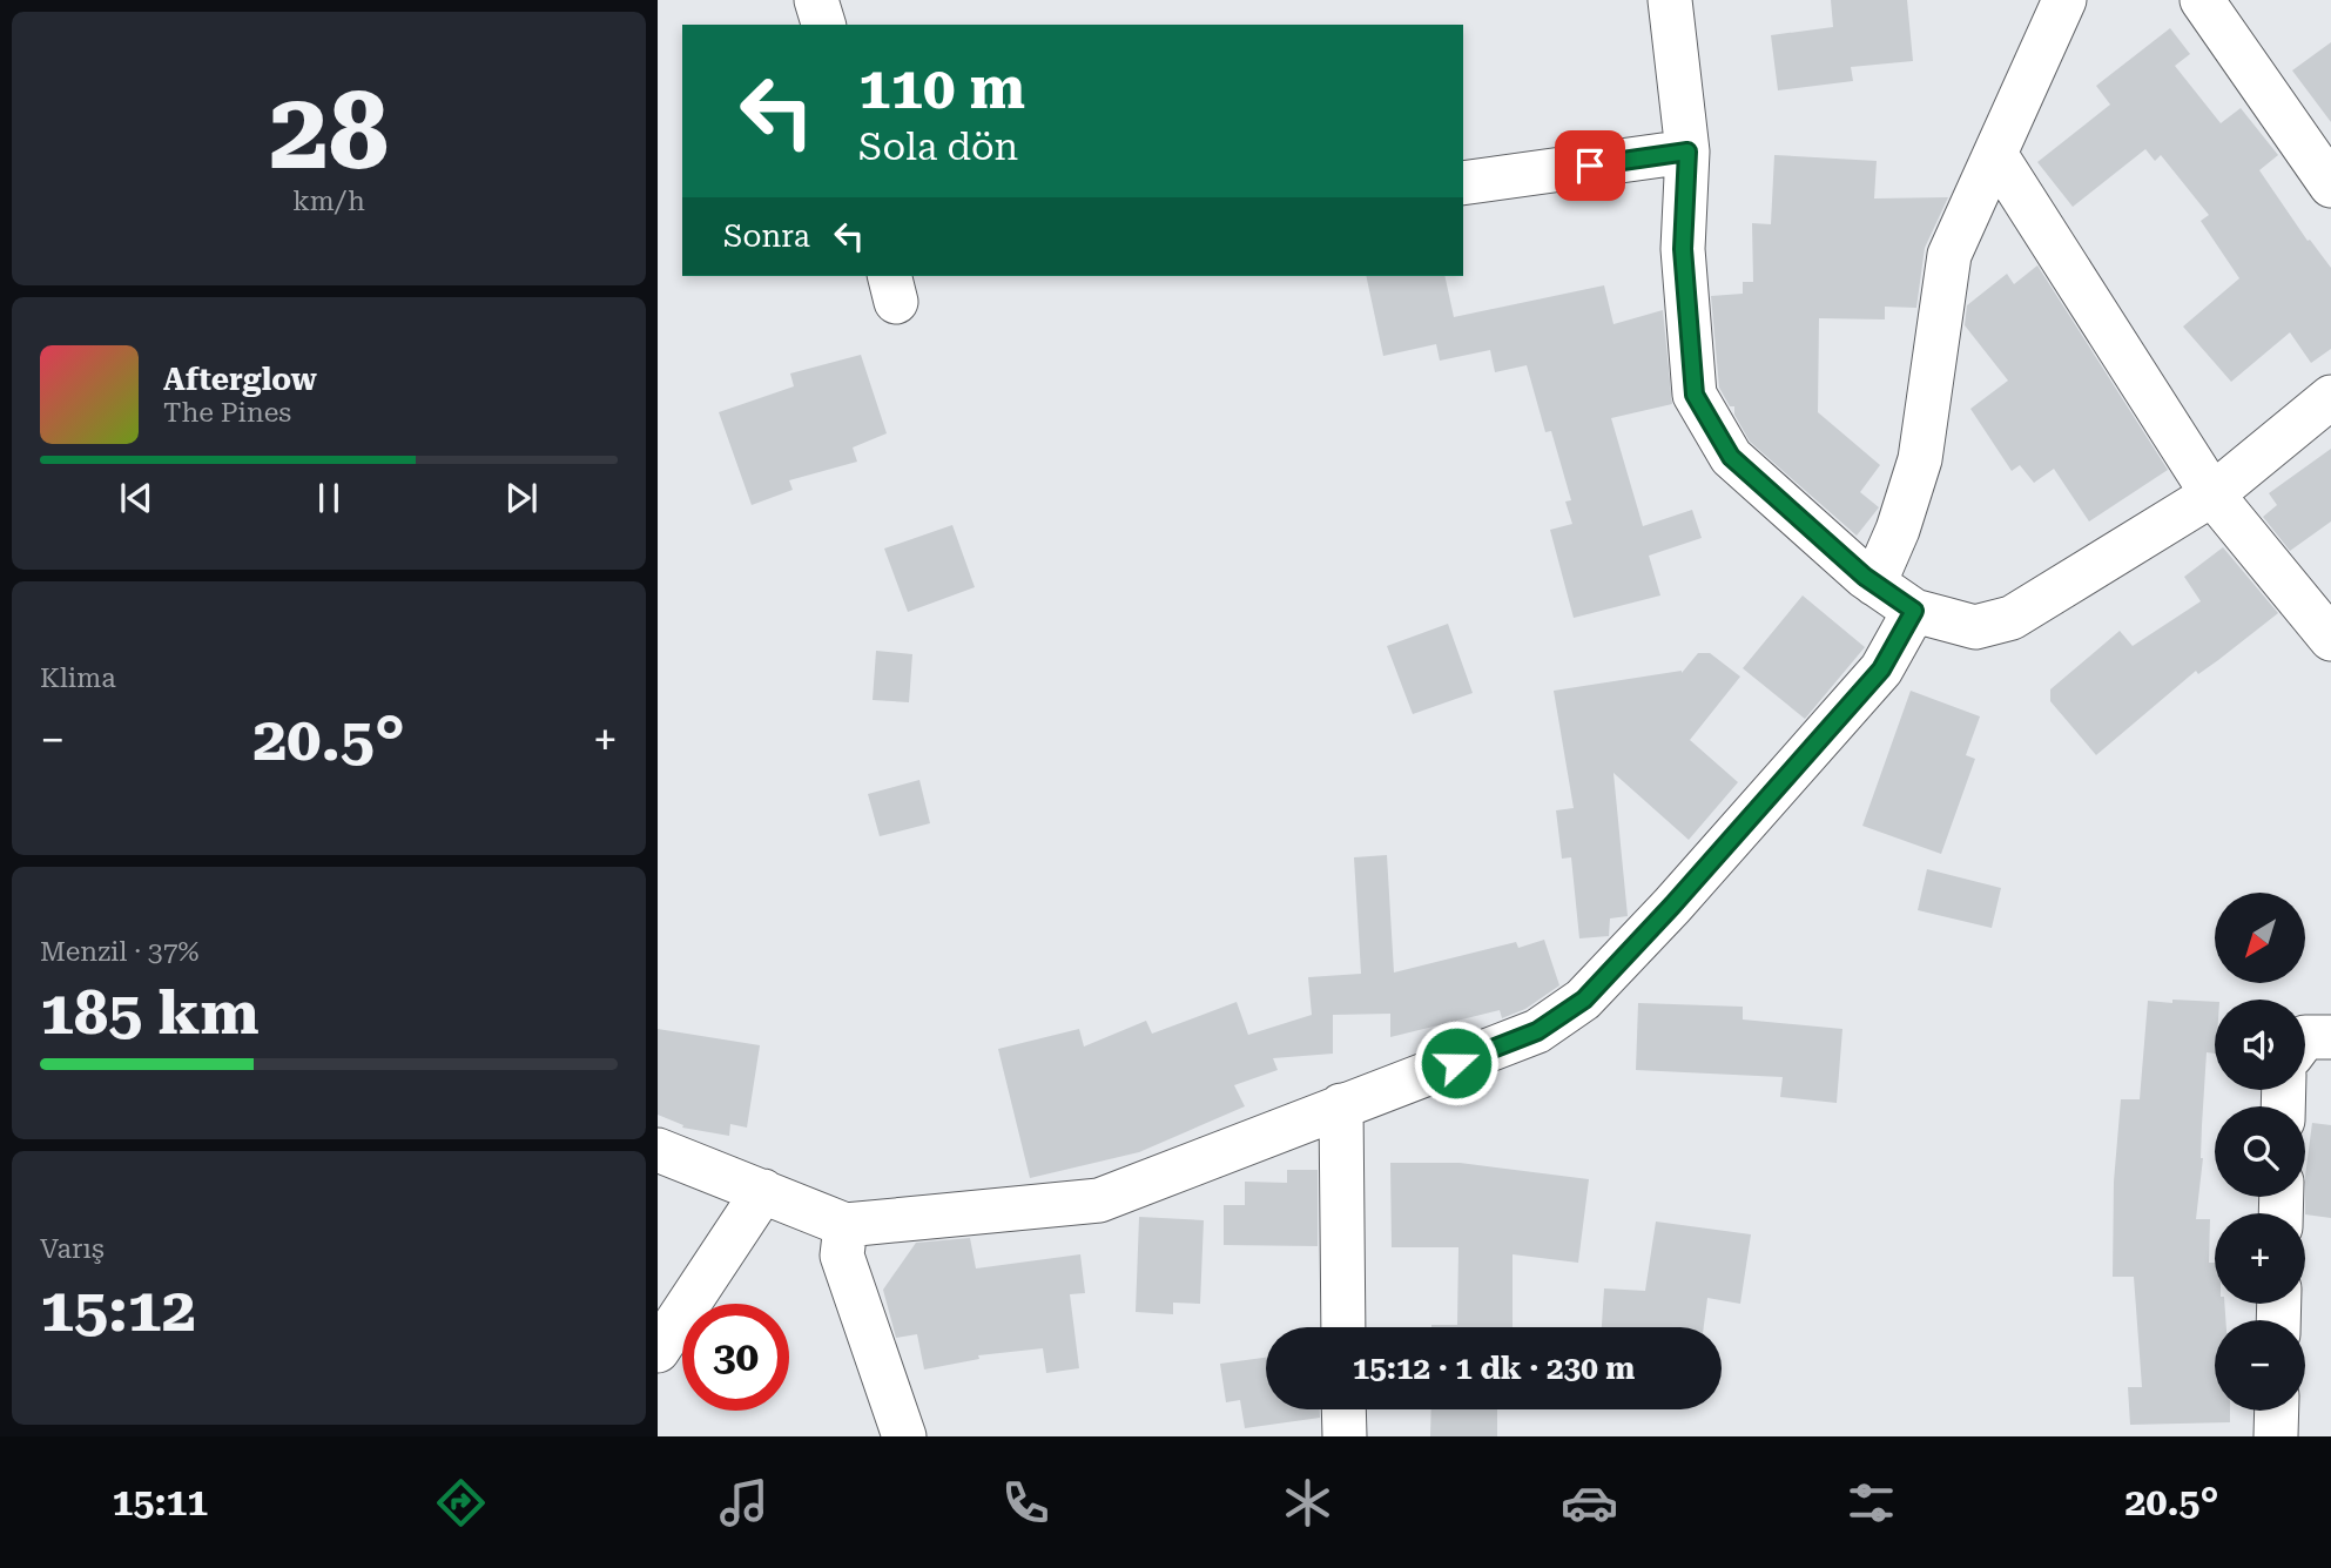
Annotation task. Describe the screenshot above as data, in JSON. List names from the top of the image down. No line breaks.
{"north":"bottom left","page":{"tile":[["28","km/h"],"Klima",["Menzil · 37%","185 km"],["Varış","15:12"]],"turn":["110 m","Sola dön"],"then":"Sonra","song":["Afterglow","The Pines"],"heat":["−","20.5°","+"],"map_buttons":["+","−"],"limit":"30","trip":"15:12 · 1 dk · 230 m","tabs":["15:11","20.5°"]}}
